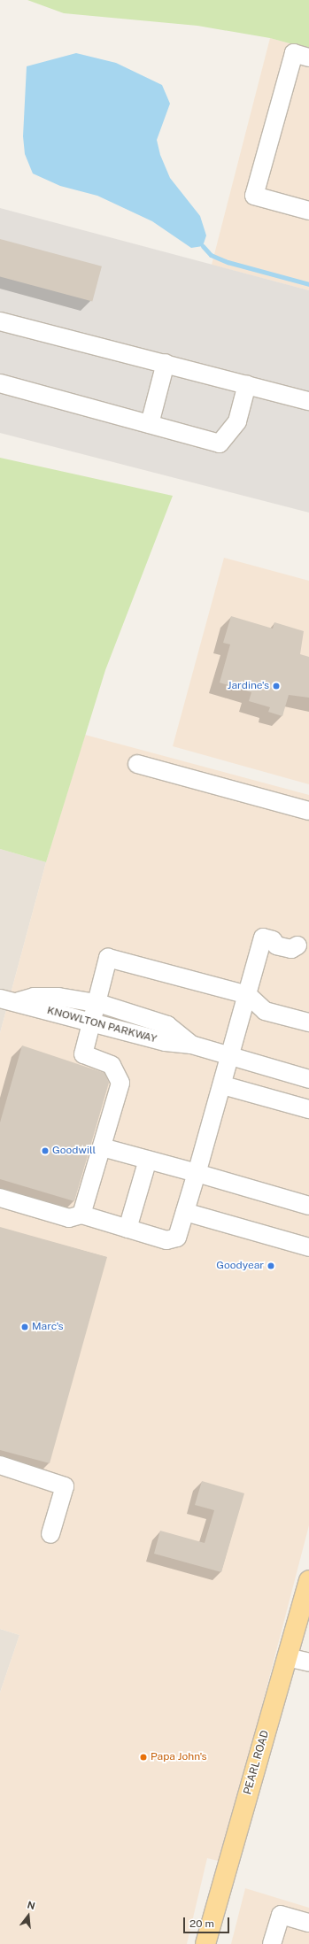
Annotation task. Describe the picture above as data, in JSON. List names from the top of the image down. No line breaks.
{"streets":{"main road":["PEARL ROAD"],"street":["KNOWLTON PARKWAY"]},"places":["Jardine's","Goodwill","Goodyear","Marc's","Papa John's"],"scale_bar":"20 m","north":"top"}
